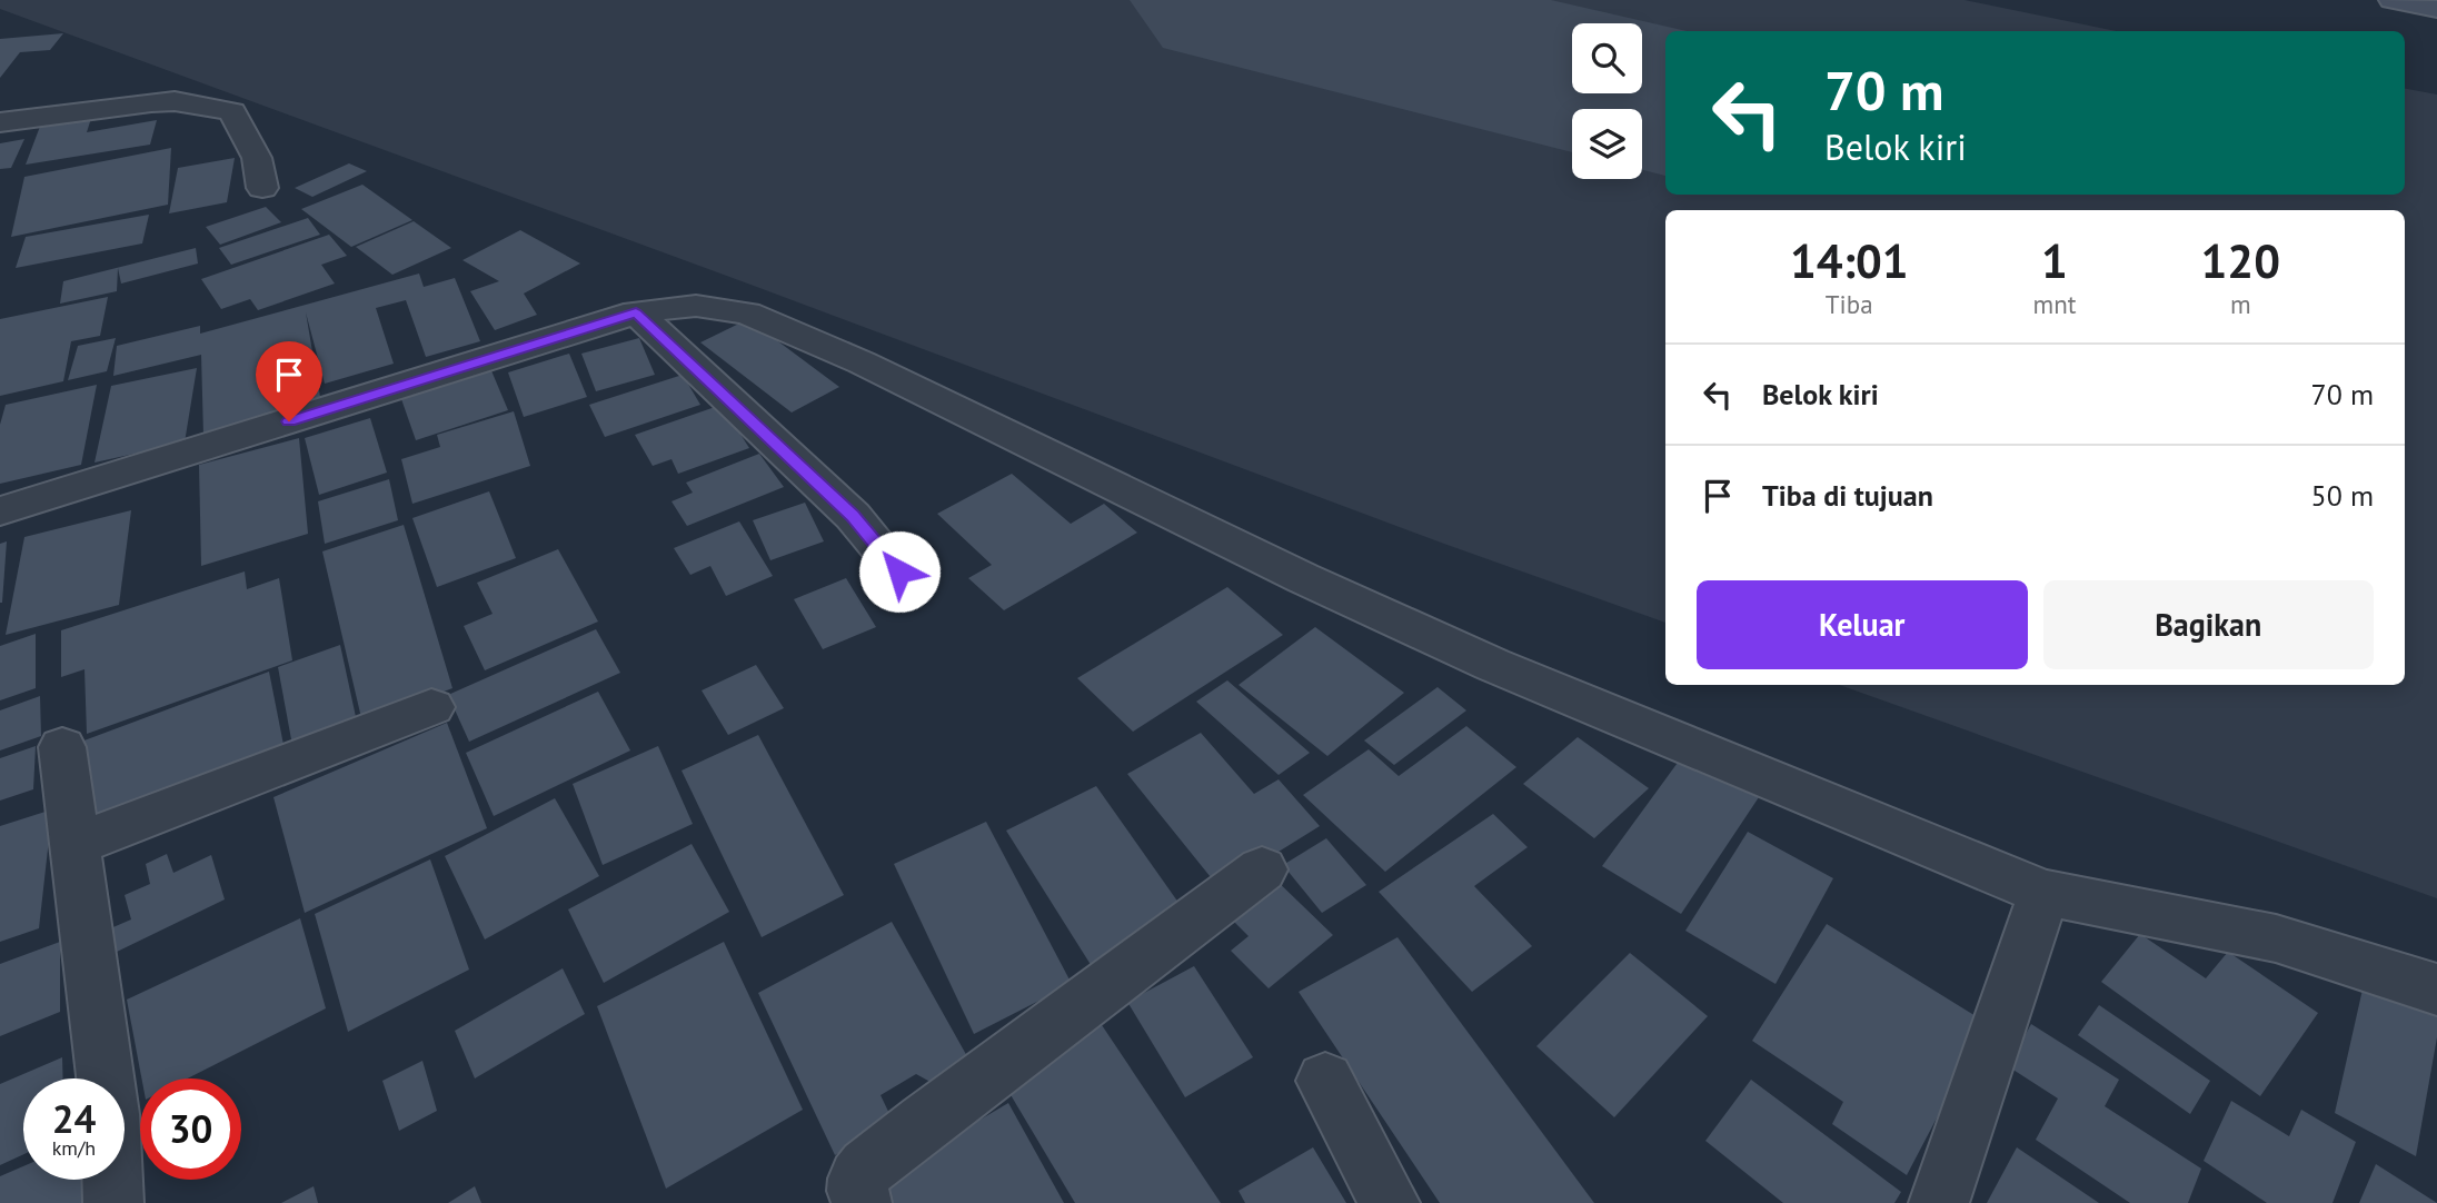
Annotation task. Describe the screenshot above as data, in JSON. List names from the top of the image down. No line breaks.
{"page":{"turn":["70 m","Belok kiri"],"eta":["14:01","Tiba","1","mnt","120","m"],"list":[{"name":"Belok kiri","value":"70 m"},{"name":"Tiba di tujuan","value":"50 m"}],"buttons":["Keluar","Bagikan"],"speed":"24 km/h","limit":"30"}}
